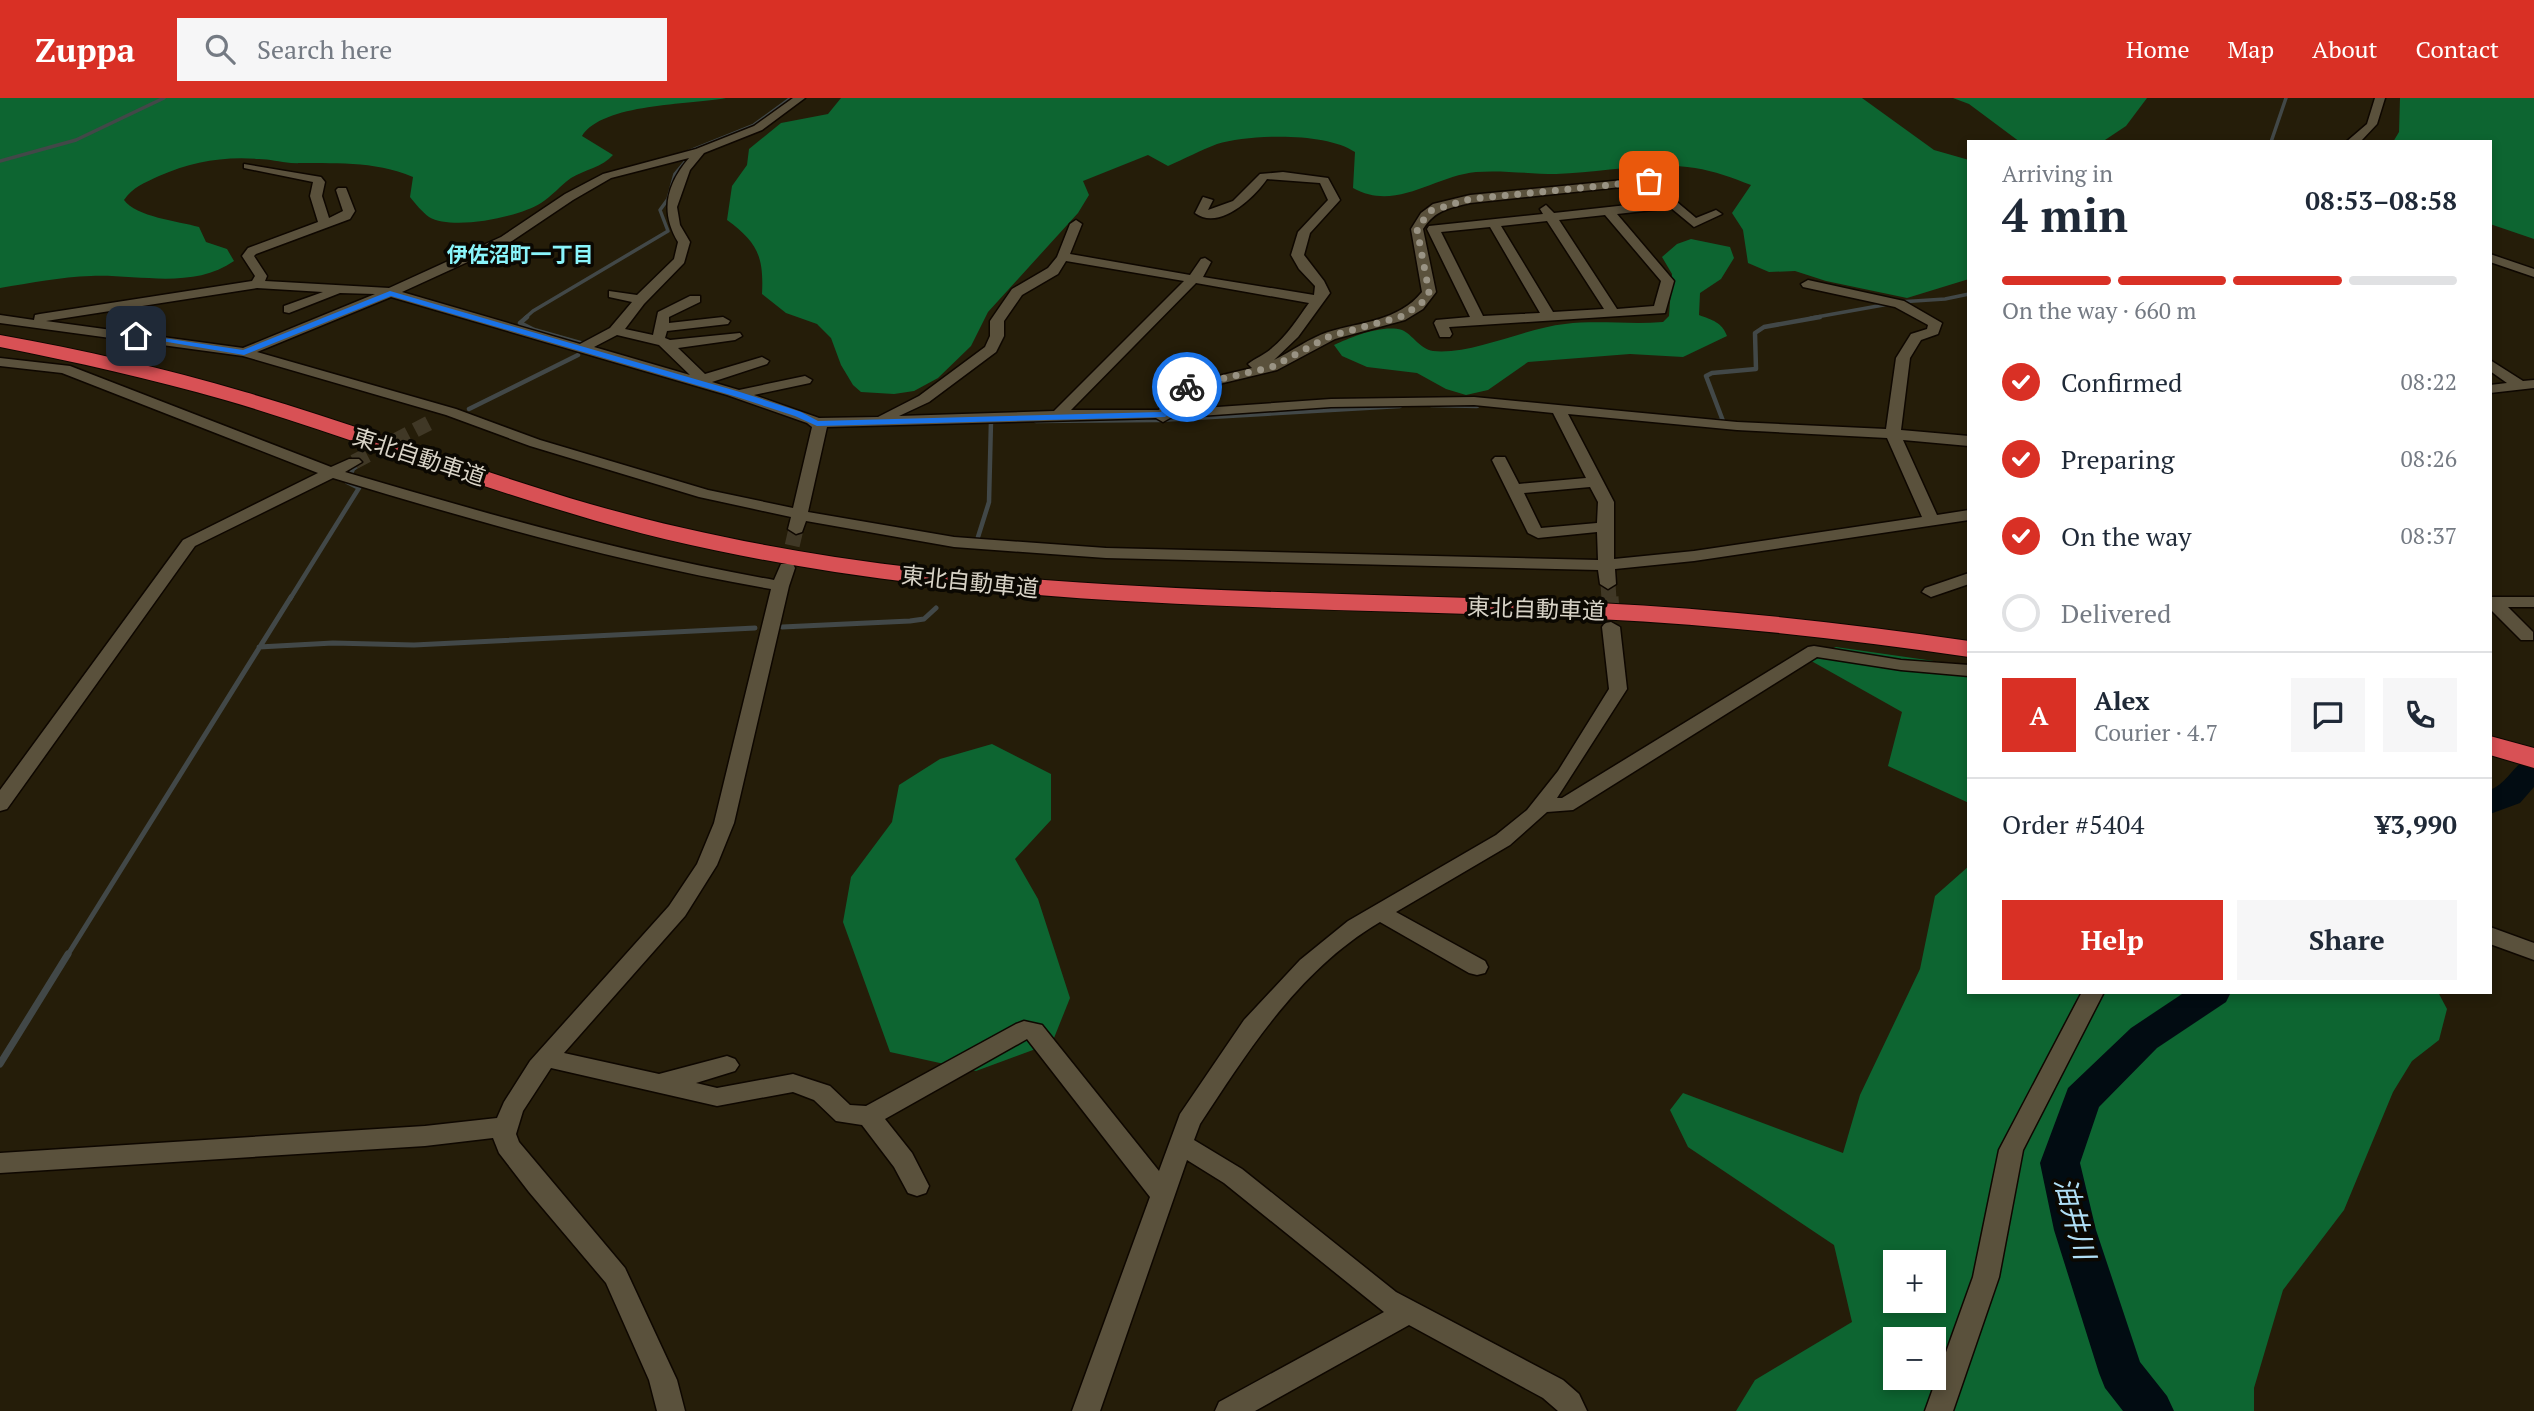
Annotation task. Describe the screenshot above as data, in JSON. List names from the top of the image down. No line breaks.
{"streets":{"highway":["東北自動車道"]},"districts":["伊佐沼町一丁目"],"water":["油井川"],"page":{"header":"Zuppa","search":"Search here","nav":["Home","Map","About","Contact"],"heading":["4 min","Arriving in","08:53–08:58"],"panel":["Alex","Courier · 4.7","Order #5404","¥3,990"],"bar":"On the way · 660 m","list":[["Confirmed","08:22"],["Preparing","08:26"],["On the way","08:37"],"Delivered"],"round":"A","buttons":["Help","Share"],"map_buttons":["+","−"]}}
